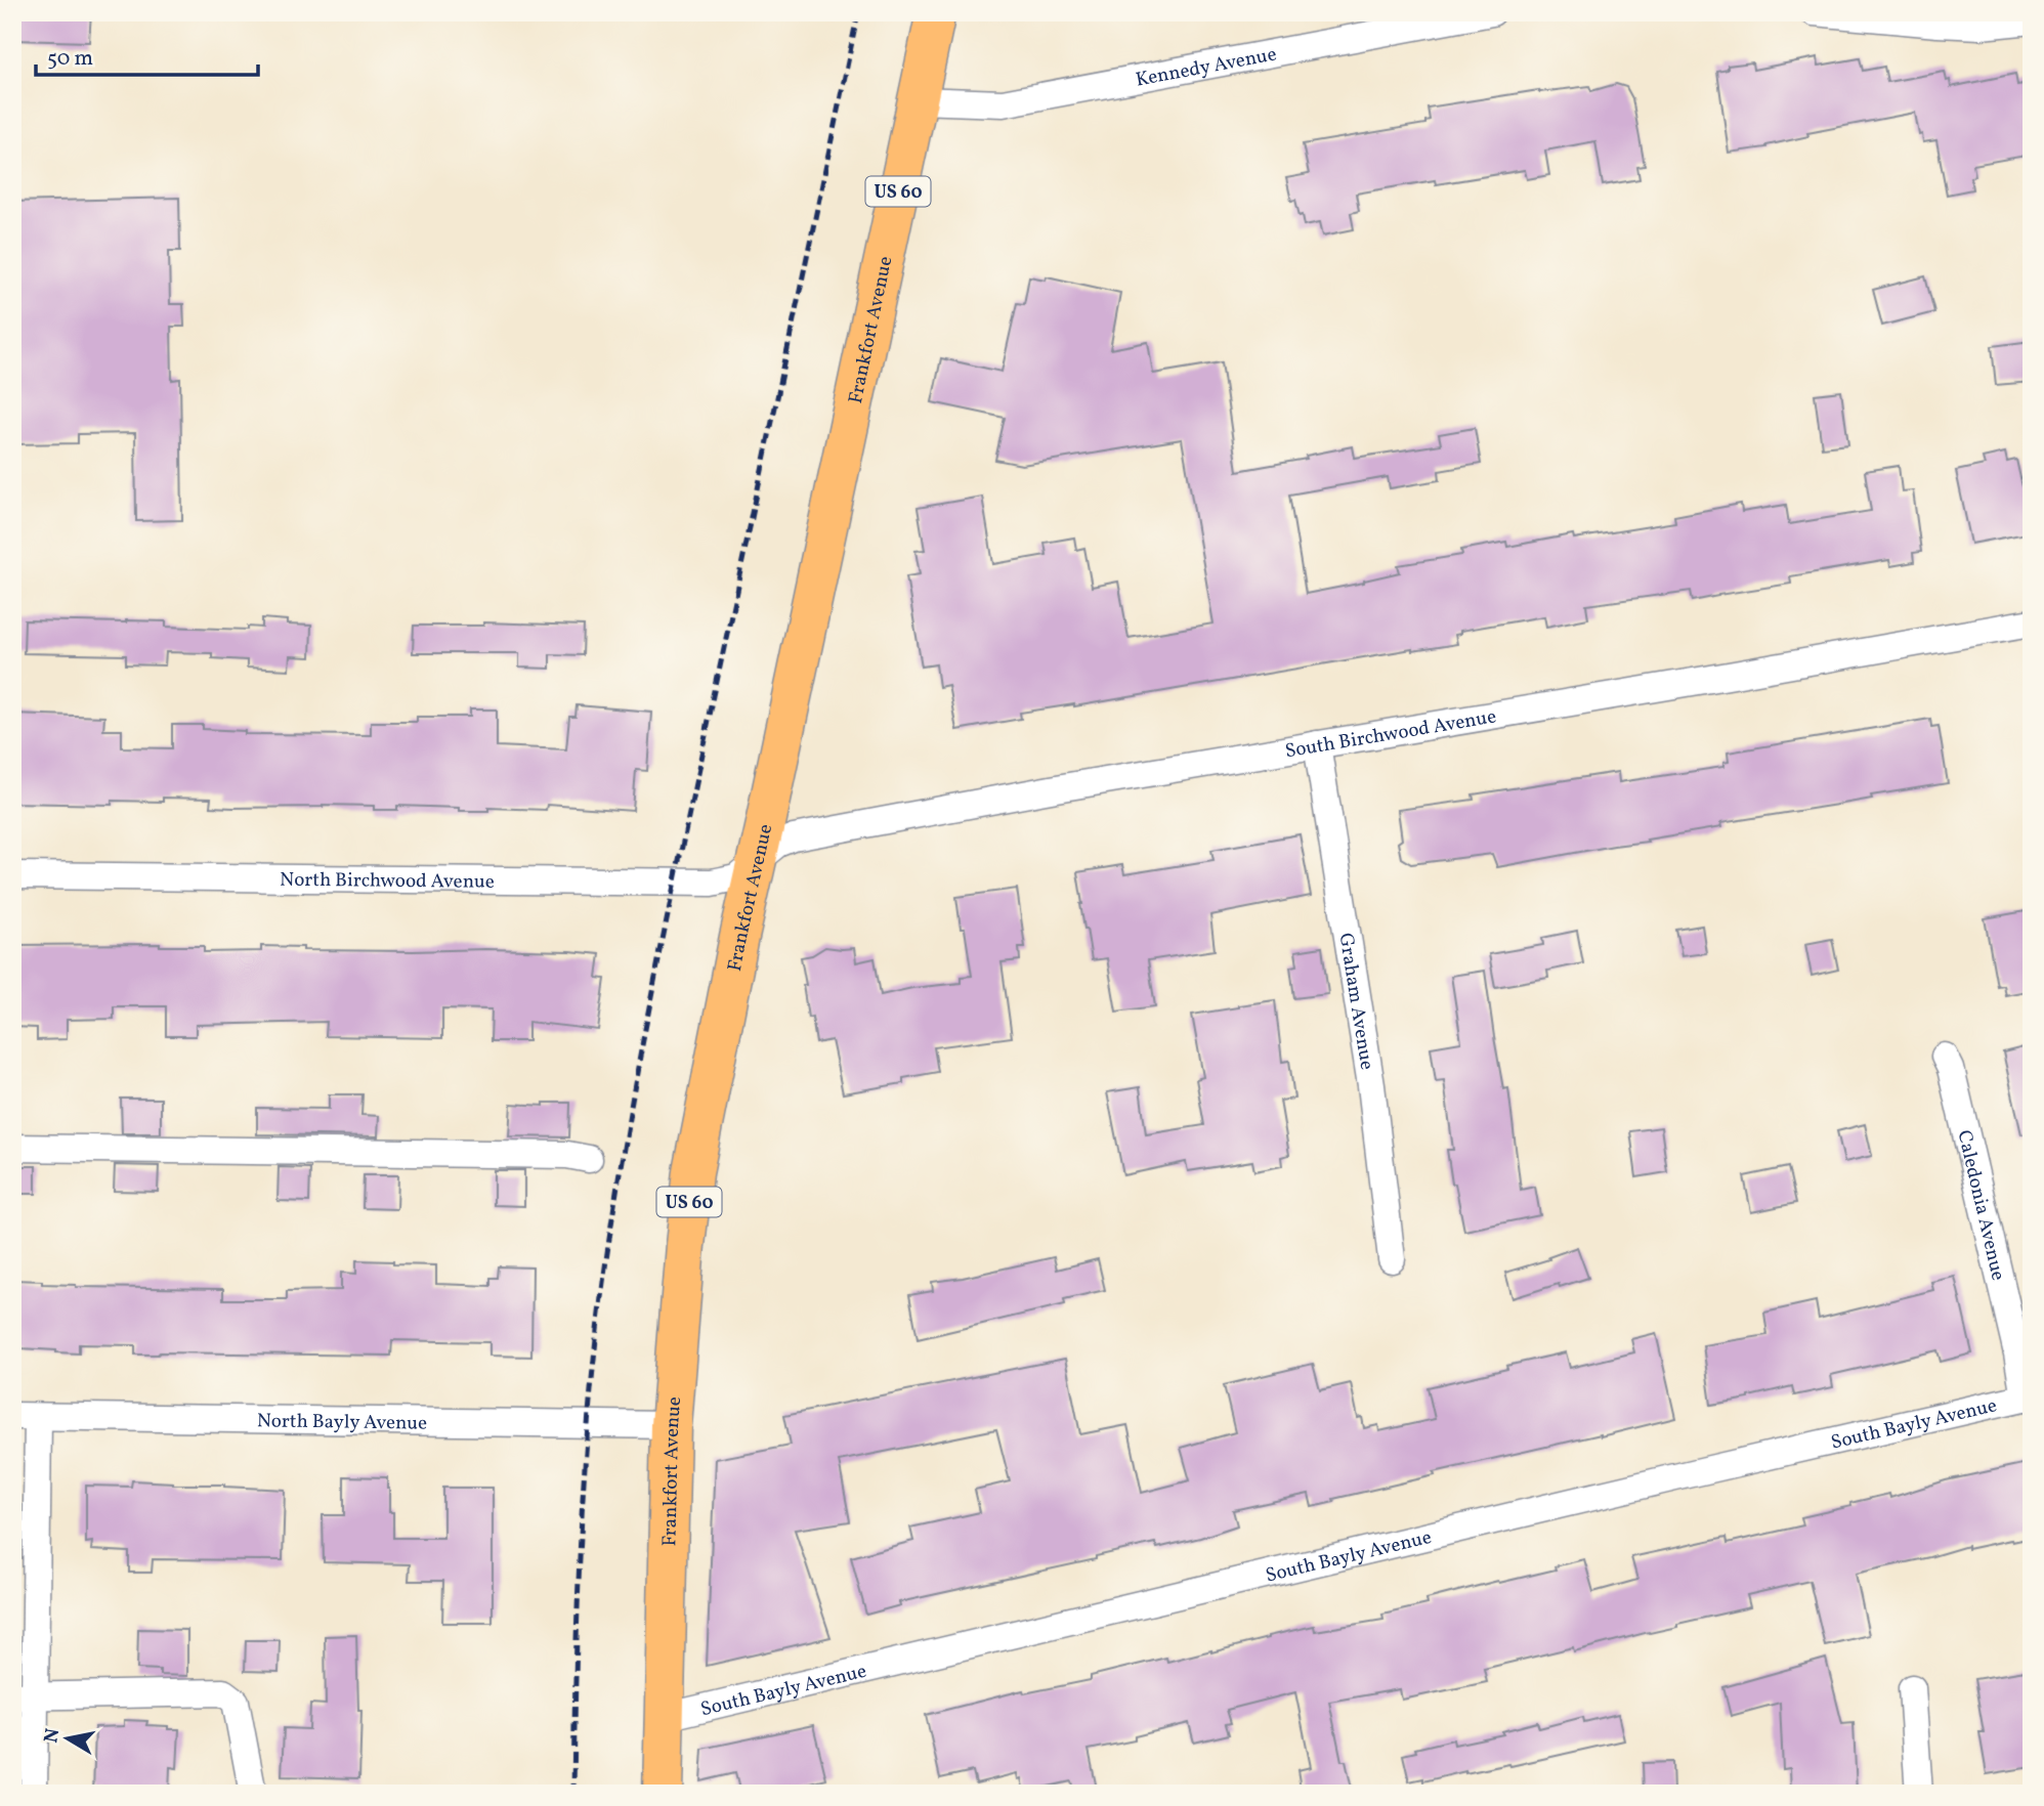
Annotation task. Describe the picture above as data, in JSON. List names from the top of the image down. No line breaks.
{"streets":{"main road":["US 60","Frankfort Avenue"],"street":["Kennedy Avenue","South Birchwood Avenue","North Birchwood Avenue","Graham Avenue","Caledonia Avenue","North Bayly Avenue","South Bayly Avenue"]},"crossings":[["Kennedy Avenue","Frankfort Avenue"],["Frankfort Avenue","South Birchwood Avenue"],["Frankfort Avenue","North Birchwood Avenue"],["Frankfort Avenue","North Bayly Avenue"],["Frankfort Avenue","South Bayly Avenue"],["South Birchwood Avenue","North Birchwood Avenue"],["South Birchwood Avenue","Graham Avenue"],["Caledonia Avenue","South Bayly Avenue"]],"scale_bar":"50 m","north":"left"}
